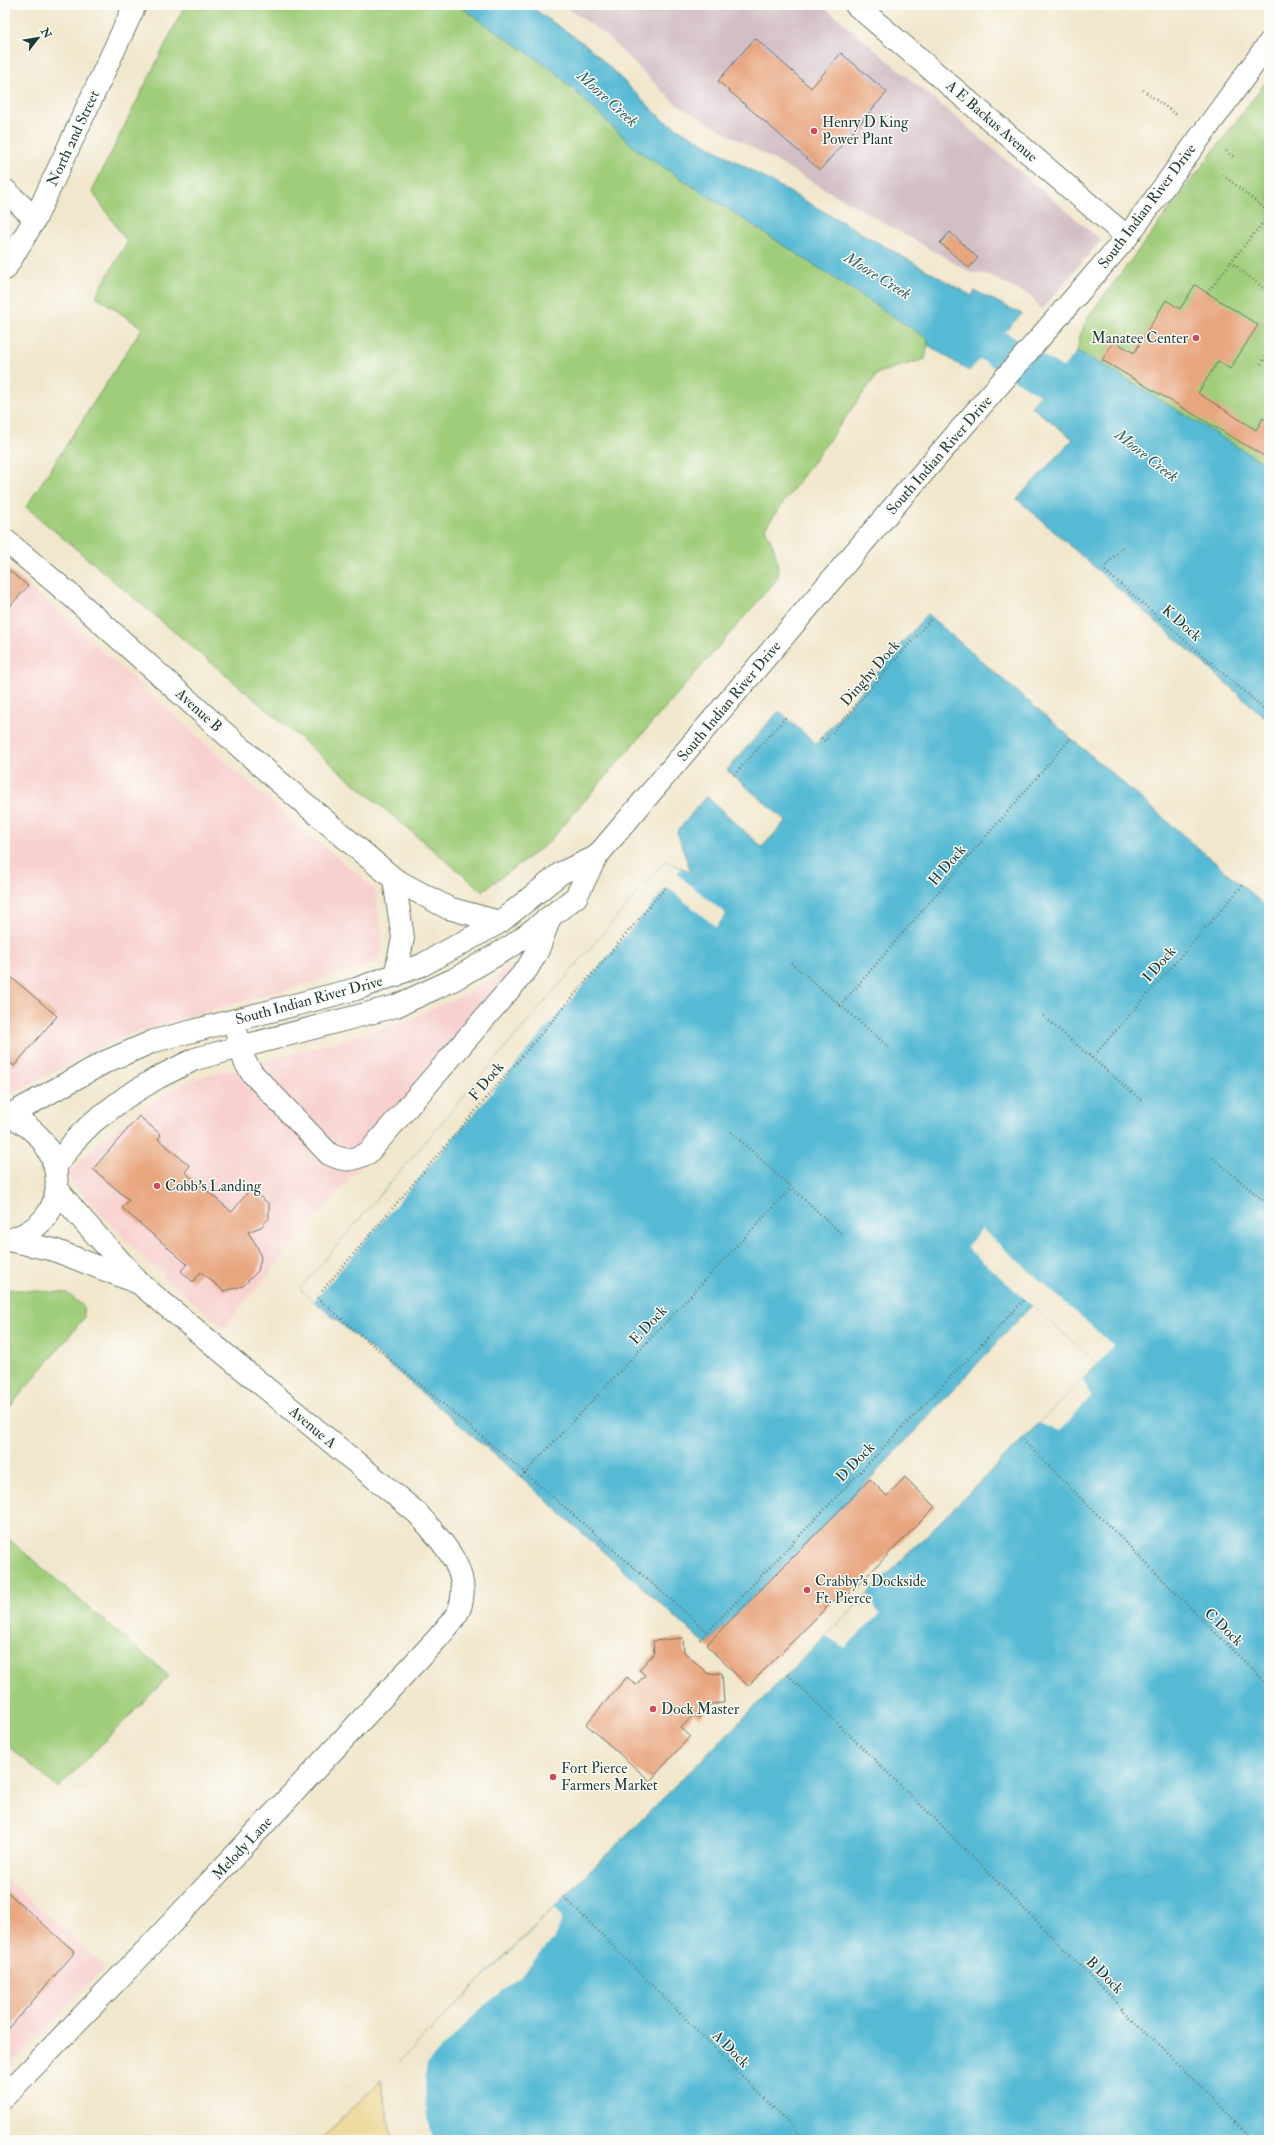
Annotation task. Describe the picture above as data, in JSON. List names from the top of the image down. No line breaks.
{"streets":{"street":["A E Backus Avenue","North 2nd Street","South Indian River Drive","Avenue B","Avenue A","Melody Lane"],"path":["K Dock","Dinghy Dock","H Dock","I Dock","F Dock","E Dock","D Dock","C Dock","B Dock","A Dock"]},"crossings":[["A E Backus Avenue","South Indian River Drive"],["South Indian River Drive","Avenue B"],["Avenue A","Melody Lane"]],"water":["Moore Creek"],"places":["Henry D King Power Plant","Manatee Center","Cobb's Landing","Crabby's Dockside Ft. Pierce","Dock Master","Fort Pierce Farmers Market"],"north":"top right"}
